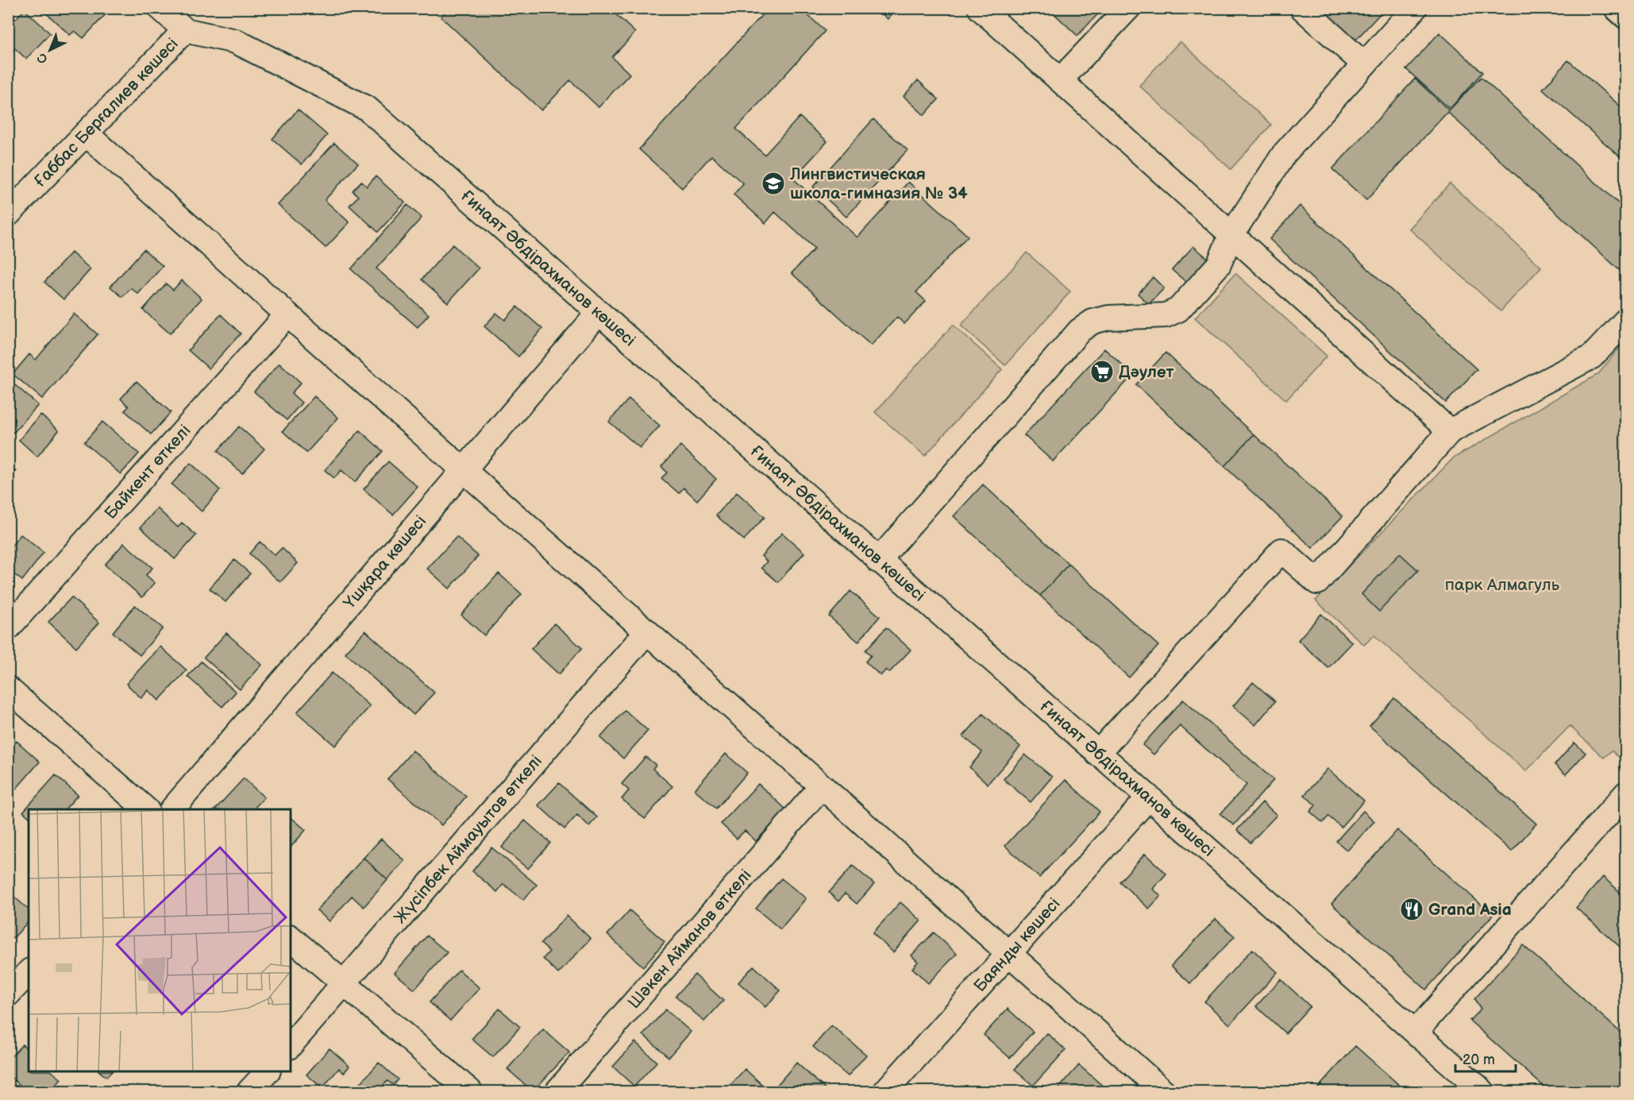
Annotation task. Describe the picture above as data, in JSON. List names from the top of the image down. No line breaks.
{"streets":{"street":["Ғаббас Берғалиев көшесі","Ғинаят Әбдірахманов көшесі","Байкент өткелі","Үшқара көшесі","Жүсіпбек Аймауытов өткелі","Шәкен Айманов өткелі","Баянды көшесі"]},"crossings":[["Ғаббас Берғалиев көшесі","Ғинаят Әбдірахманов көшесі"],["Ғинаят Әбдірахманов көшесі","Үшқара көшесі"],["Ғинаят Әбдірахманов көшесі","Баянды көшесі"]],"parks":["парк Алмагуль"],"places":{"school or university":["Лингвистическая школа-гимназия № 34"],"supermarket":["Дәулет"],"restaurant":["Grand Asia"]},"scale_bar":"20 m","north":"bottom left"}
